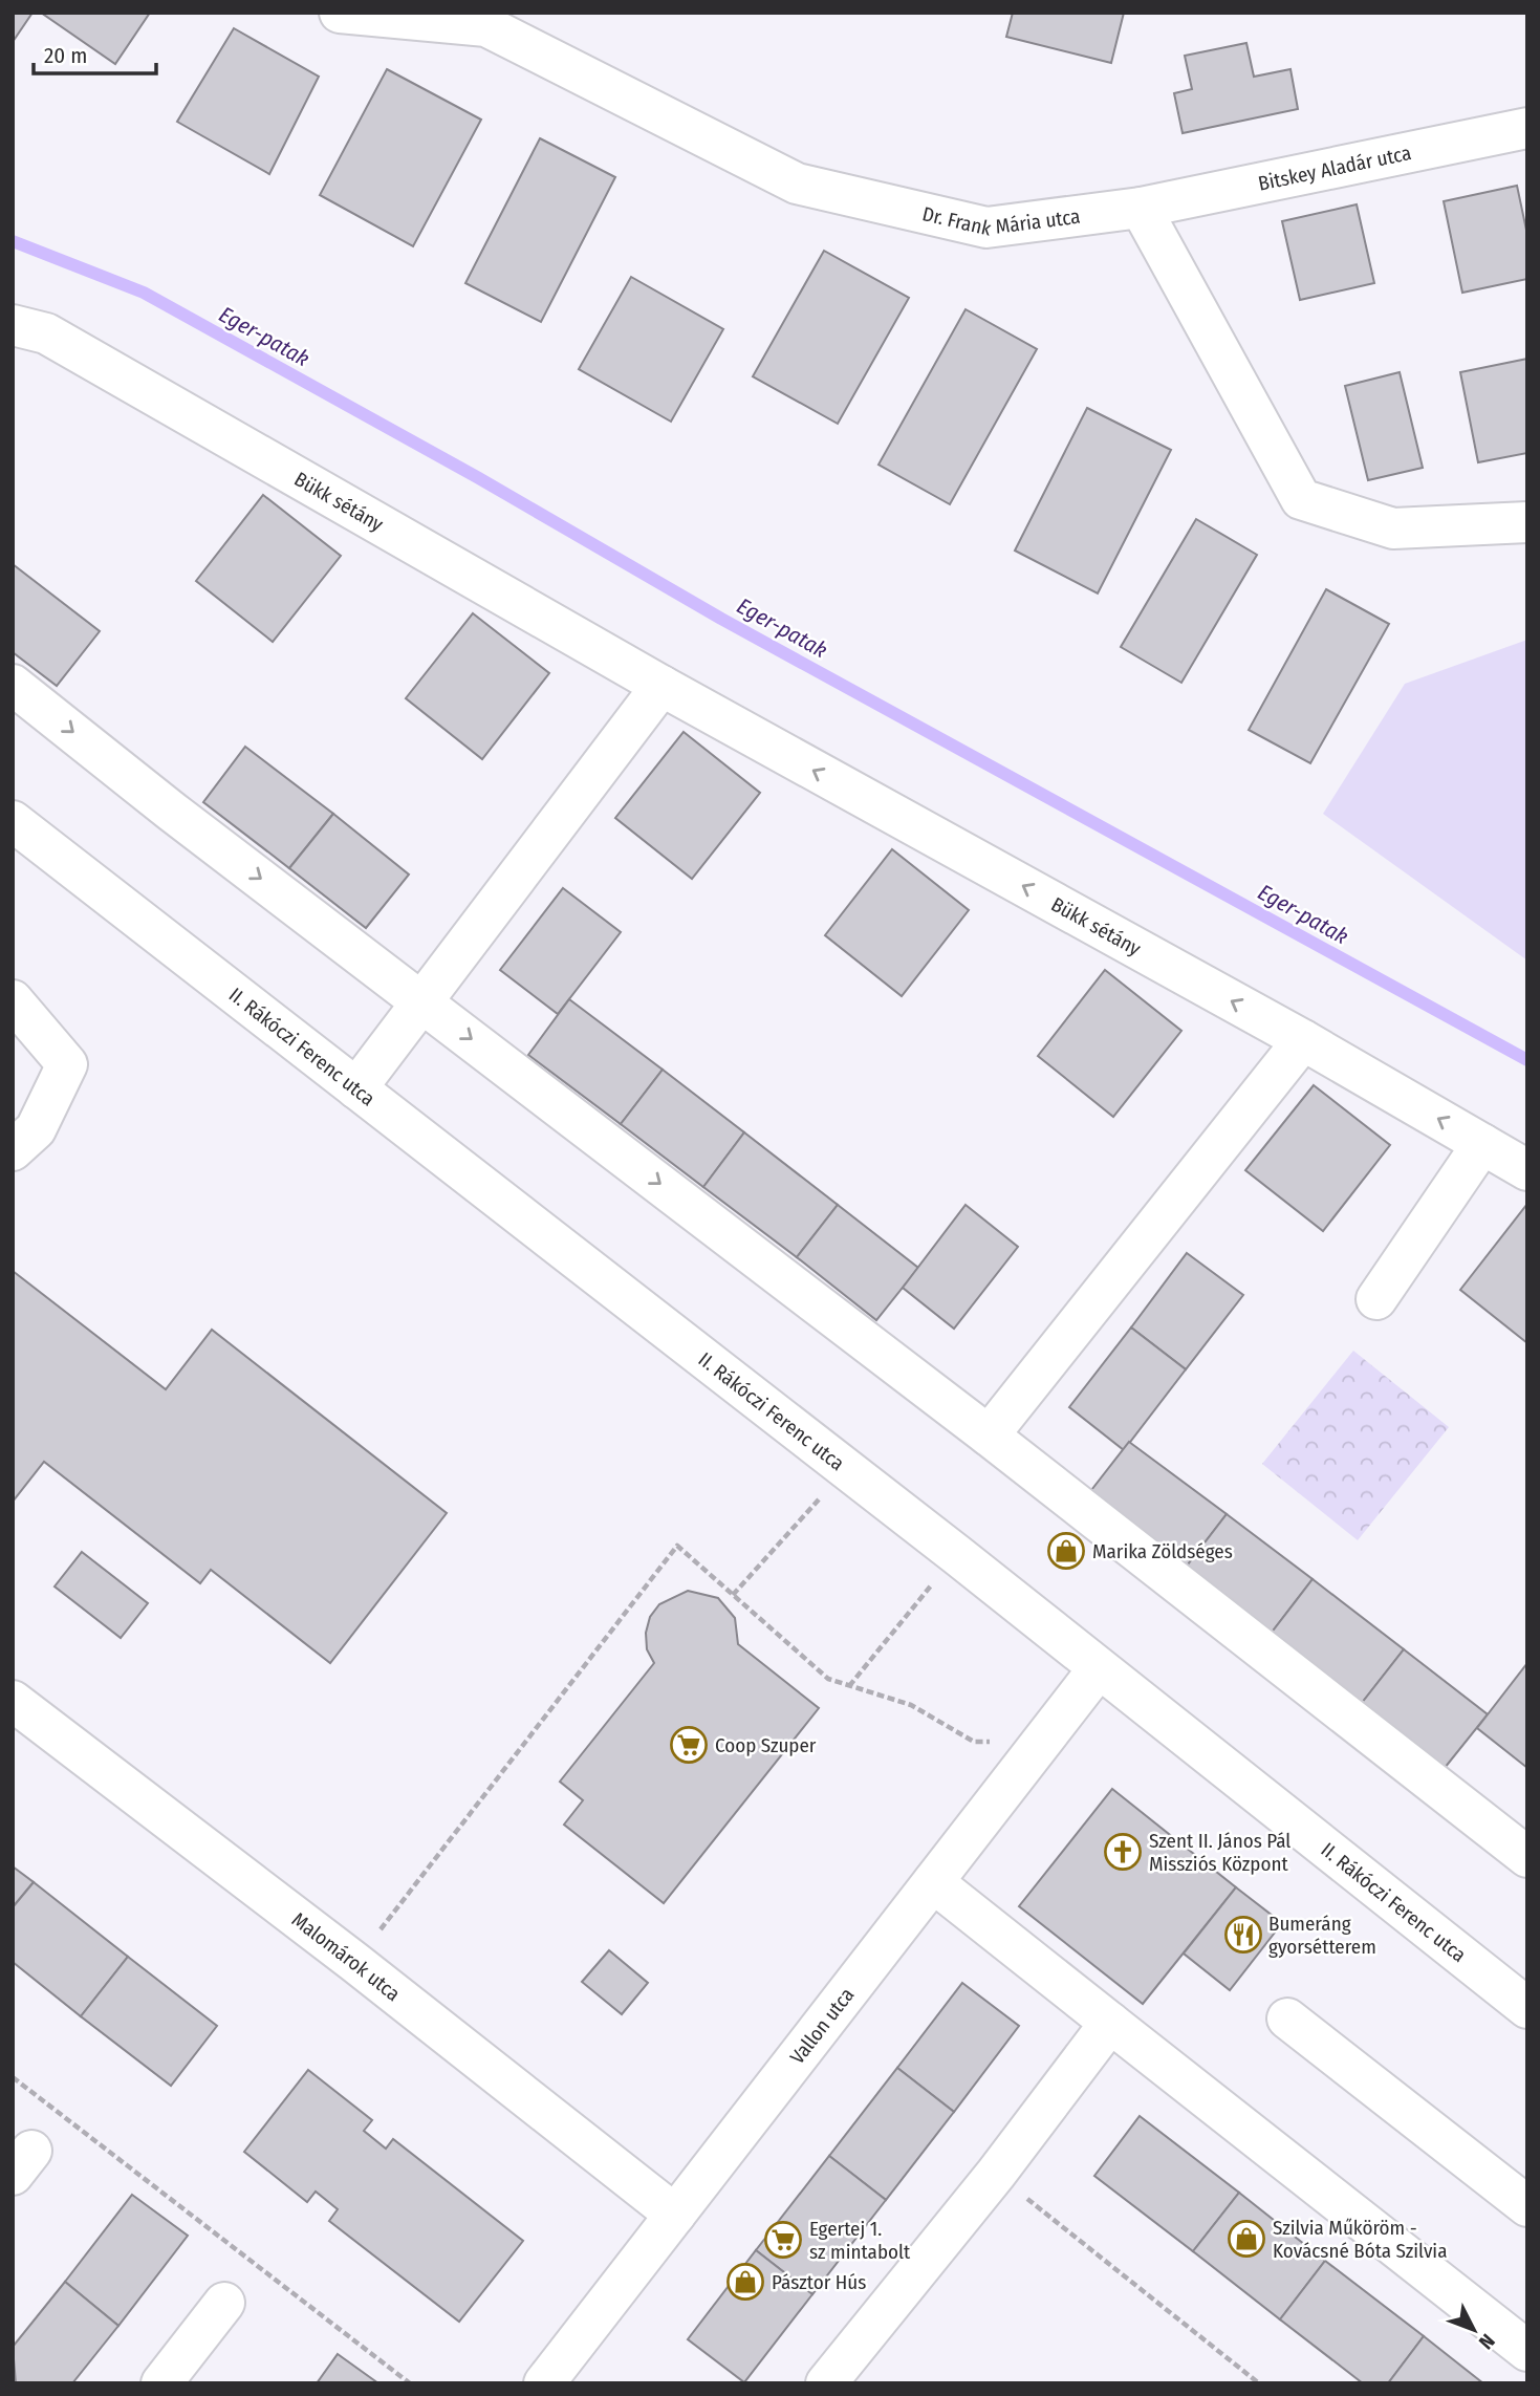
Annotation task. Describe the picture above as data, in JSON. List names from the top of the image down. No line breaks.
{"streets":{"street":["Bitskey Aladár utca","Dr. Frank Mária utca","Bükk sétány","II. Rákóczi Ferenc utca","Malomárok utca","Vallon utca"]},"crossings":[["Bitskey Aladár utca","Dr. Frank Mária utca"],["II. Rákóczi Ferenc utca","Vallon utca"],["Malomárok utca","Vallon utca"]],"one_way":["Bükk sétány"],"water":["Eger-patak"],"places":{"shop":["Marika Zöldséges","Szilvia Műköröm - Kovácsné Bóta Szilvia","Pásztor Hús"],"supermarket":["Coop Szuper","Egertej 1. sz mintabolt"],"church":["Szent II. János Pál Missziós Központ"],"restaurant":["Bumeráng gyorsétterem"]},"scale_bar":"20 m","north":"bottom right"}
